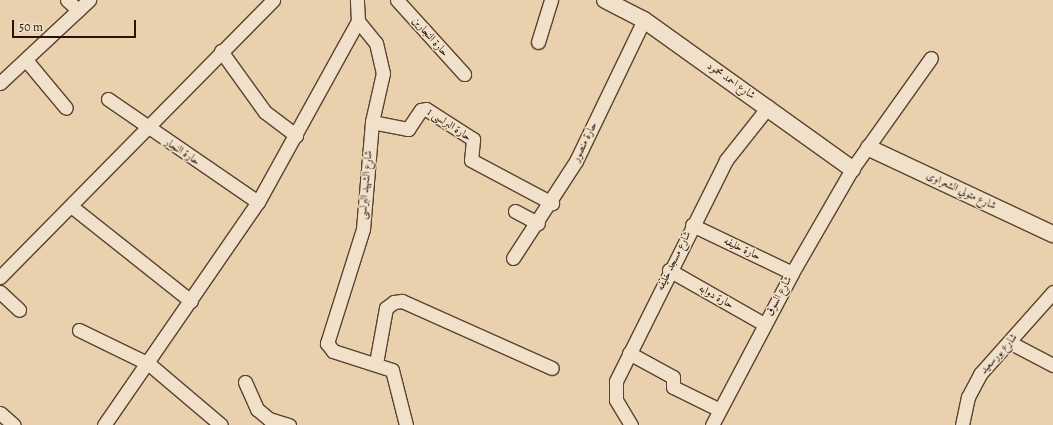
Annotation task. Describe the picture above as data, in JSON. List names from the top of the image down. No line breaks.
{"streets":{"street":["حارة النجارين","شارع احمد محمود","حارة البرلسى 1","حارة منصور","حارة النجار","شارع الشهيد البرلسى","شارع متولي الشعراوى","حارة خليفه","شارع مسجد خليفه","شارع السوق","حارة دوابه","شارع بورسعيد"]},"crossings":[["شارع احمد محمود","حارة منصور"],["شارع احمد محمود","شارع مسجد خليفه"],["شارع احمد محمود","شارع السوق"],["حارة البرلسى 1","حارة منصور"],["حارة البرلسى 1","شارع الشهيد البرلسى"],["شارع متولي الشعراوى","شارع السوق"],["حارة خليفه","شارع مسجد خليفه"],["حارة خليفه","شارع السوق"],["شارع مسجد خليفه","حارة دوابه"],["شارع السوق","حارة دوابه"]],"scale_bar":"50 m"}
